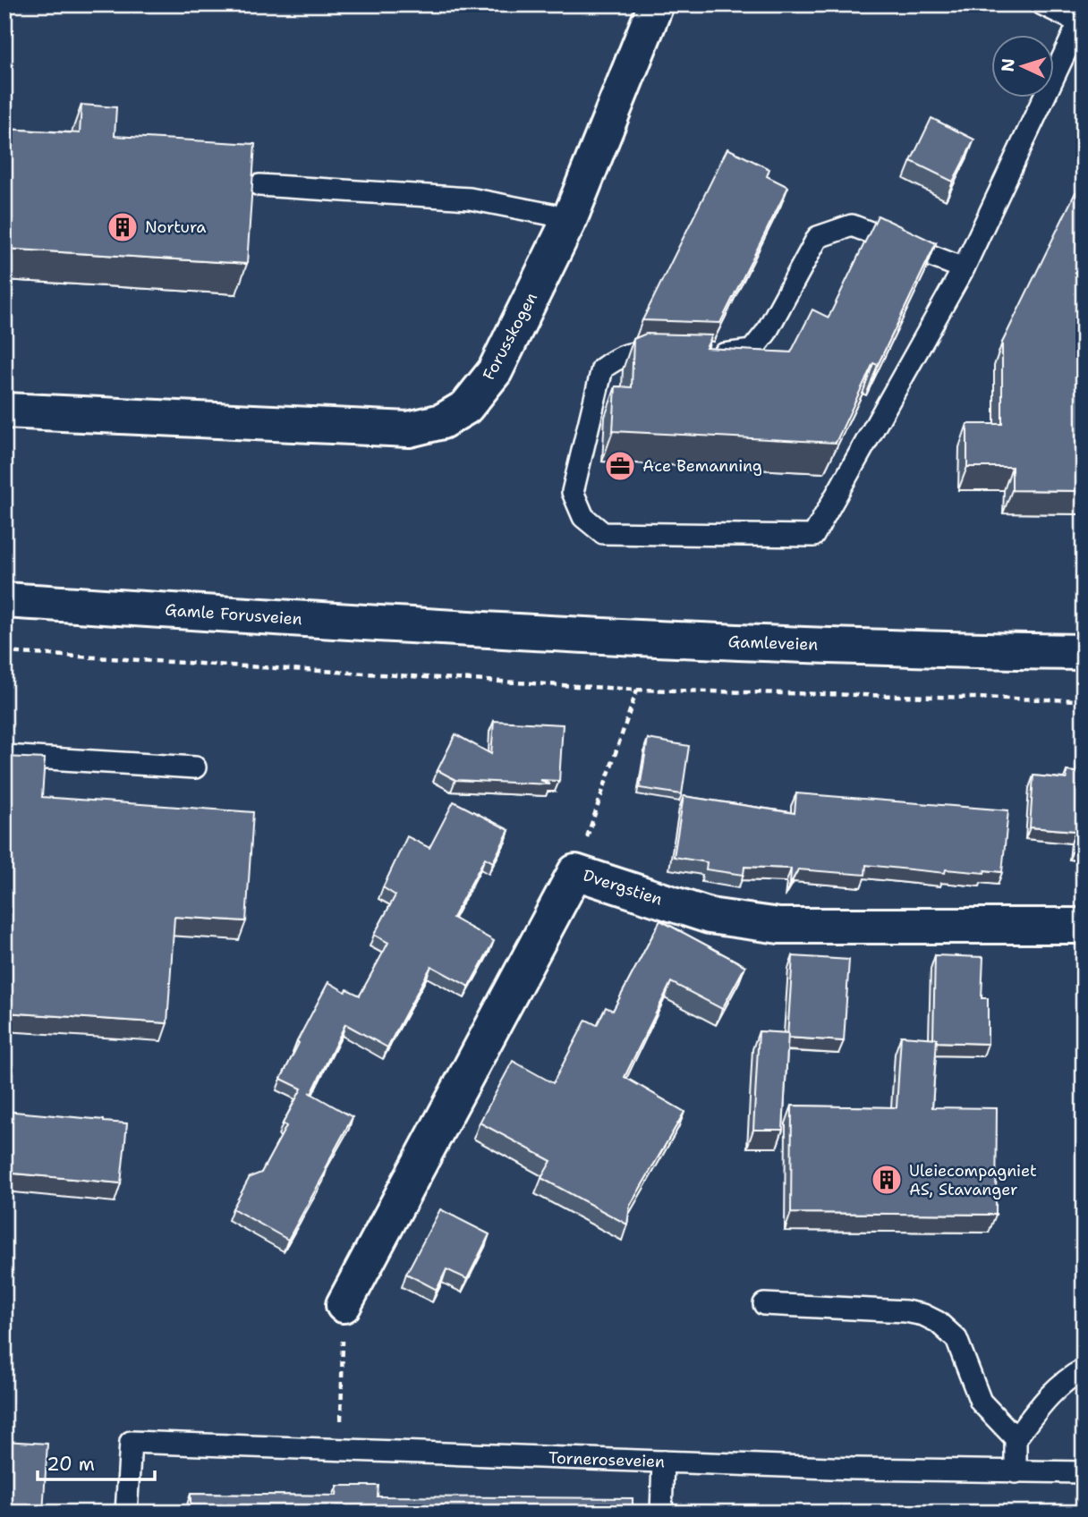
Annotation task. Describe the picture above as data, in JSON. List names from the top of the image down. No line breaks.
{"streets":{"street":["Forusskogen","Gamle Forusveien","Gamleveien","Dvergstien"],"lane":["Torneroseveien"]},"crossings":[["Gamle Forusveien","Gamleveien"]],"places":{"building":["Nortura","Uleiecompagniet AS, Stavanger"],"office":["Ace Bemanning"]},"scale_bar":"20 m","north":"left"}
